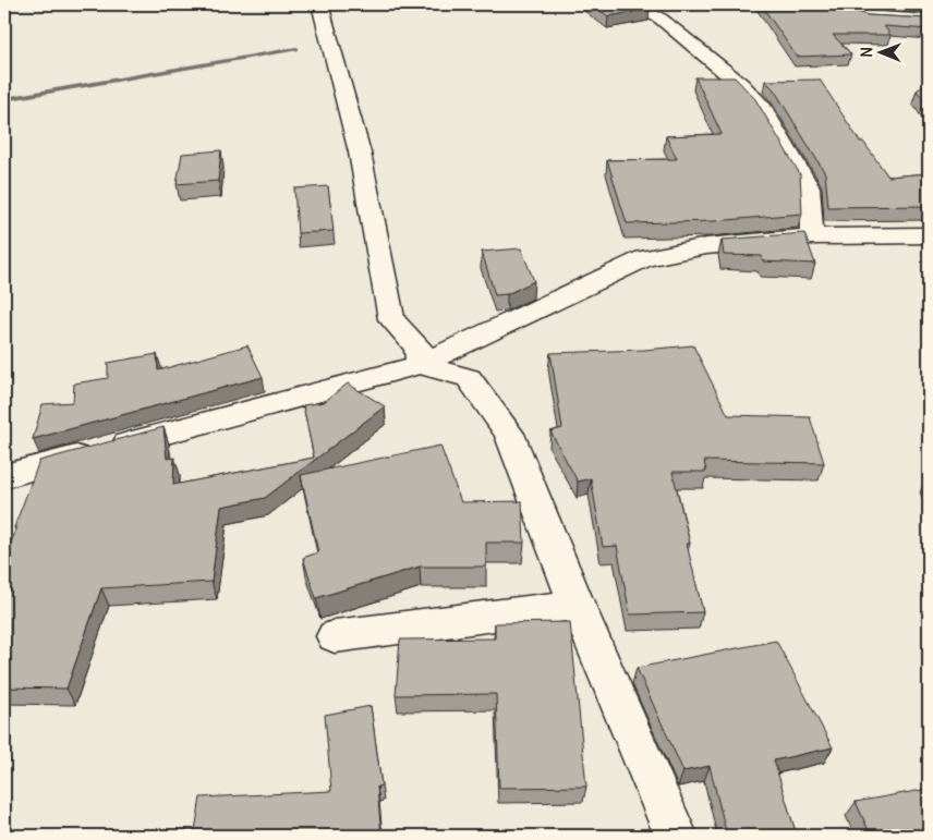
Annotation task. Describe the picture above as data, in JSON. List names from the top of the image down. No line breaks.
{"north":"left"}
